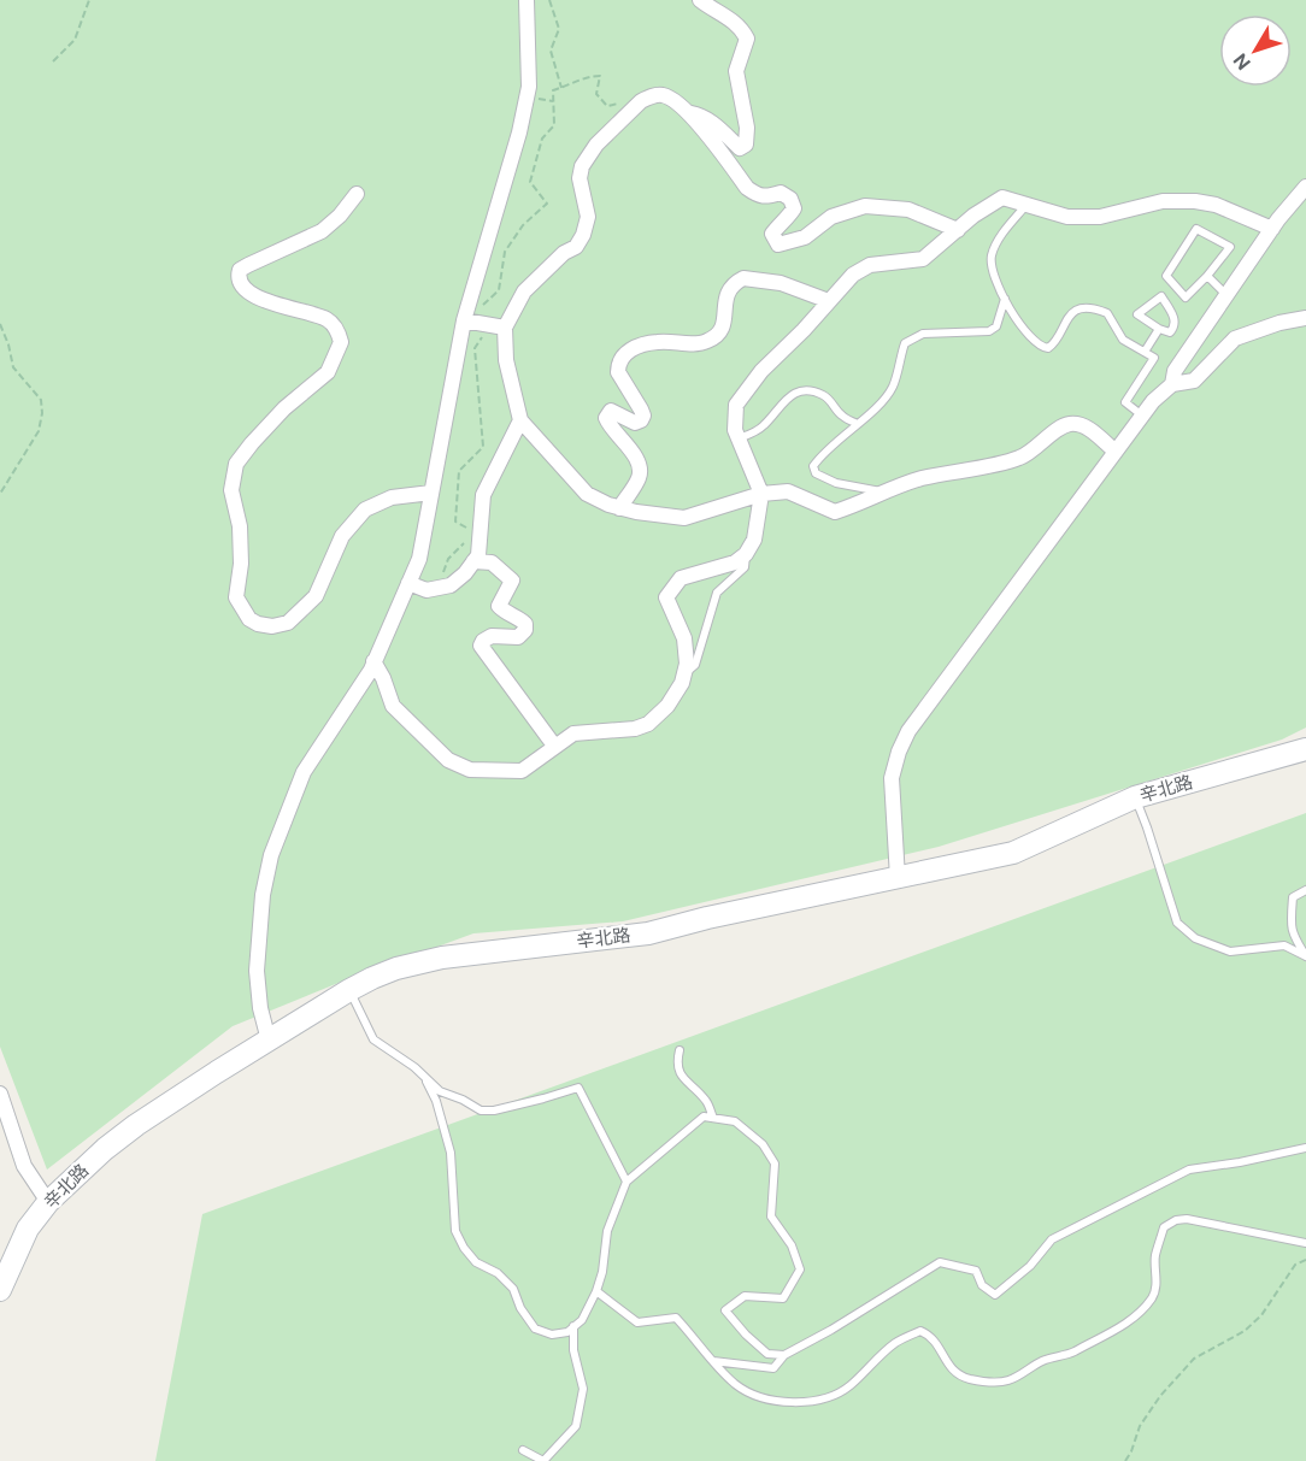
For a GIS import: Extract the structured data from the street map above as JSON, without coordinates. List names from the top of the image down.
{
  "streets": {
    "main road": ["辛北路"]
  },
  "north": "bottom left"
}
